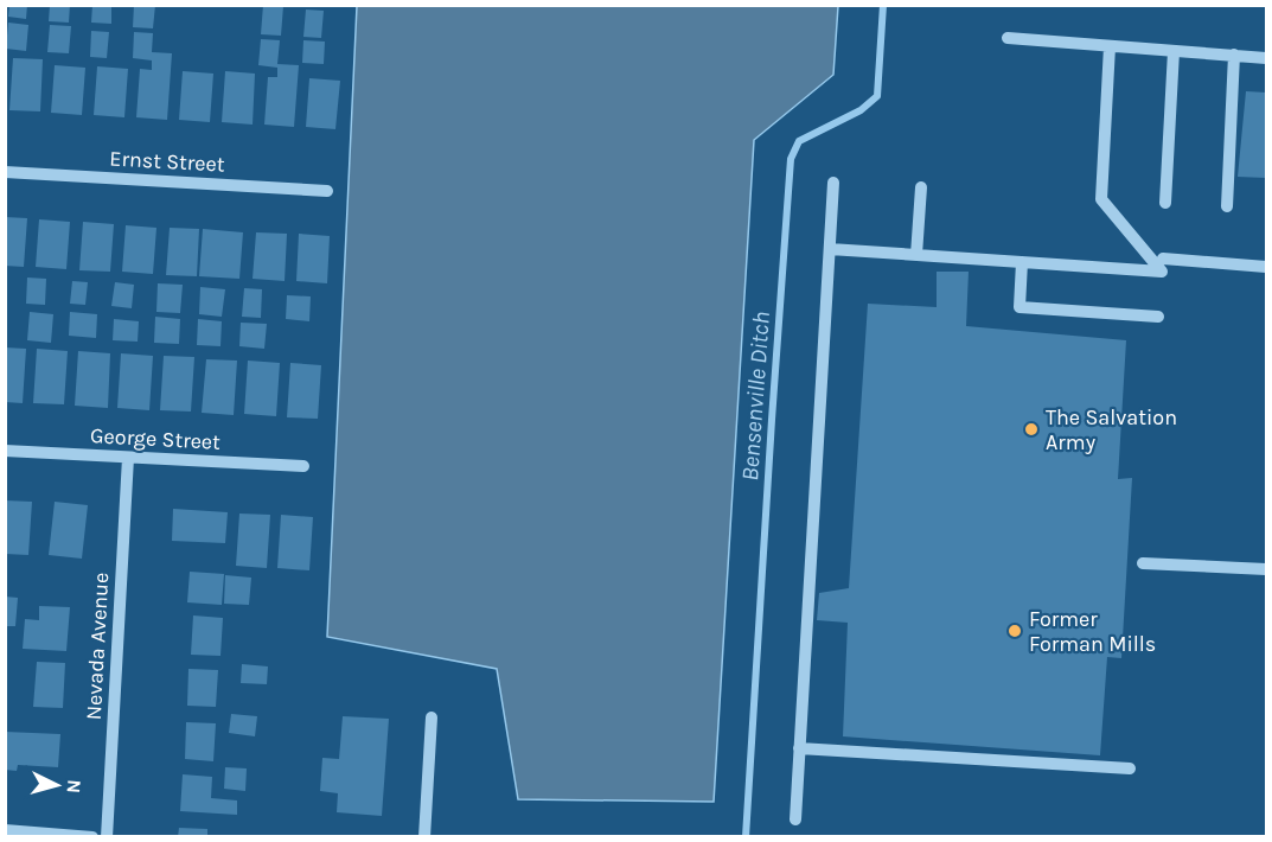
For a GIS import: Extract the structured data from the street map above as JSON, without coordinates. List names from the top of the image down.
{
  "streets": {
    "street": ["Ernst Street", "George Street", "Nevada Avenue"]
  },
  "crossings": [
    ["George Street", "Nevada Avenue"]
  ],
  "water": ["Bensenville Ditch"],
  "places": ["The Salvation Army", "Former Forman Mills"],
  "north": "right"
}
